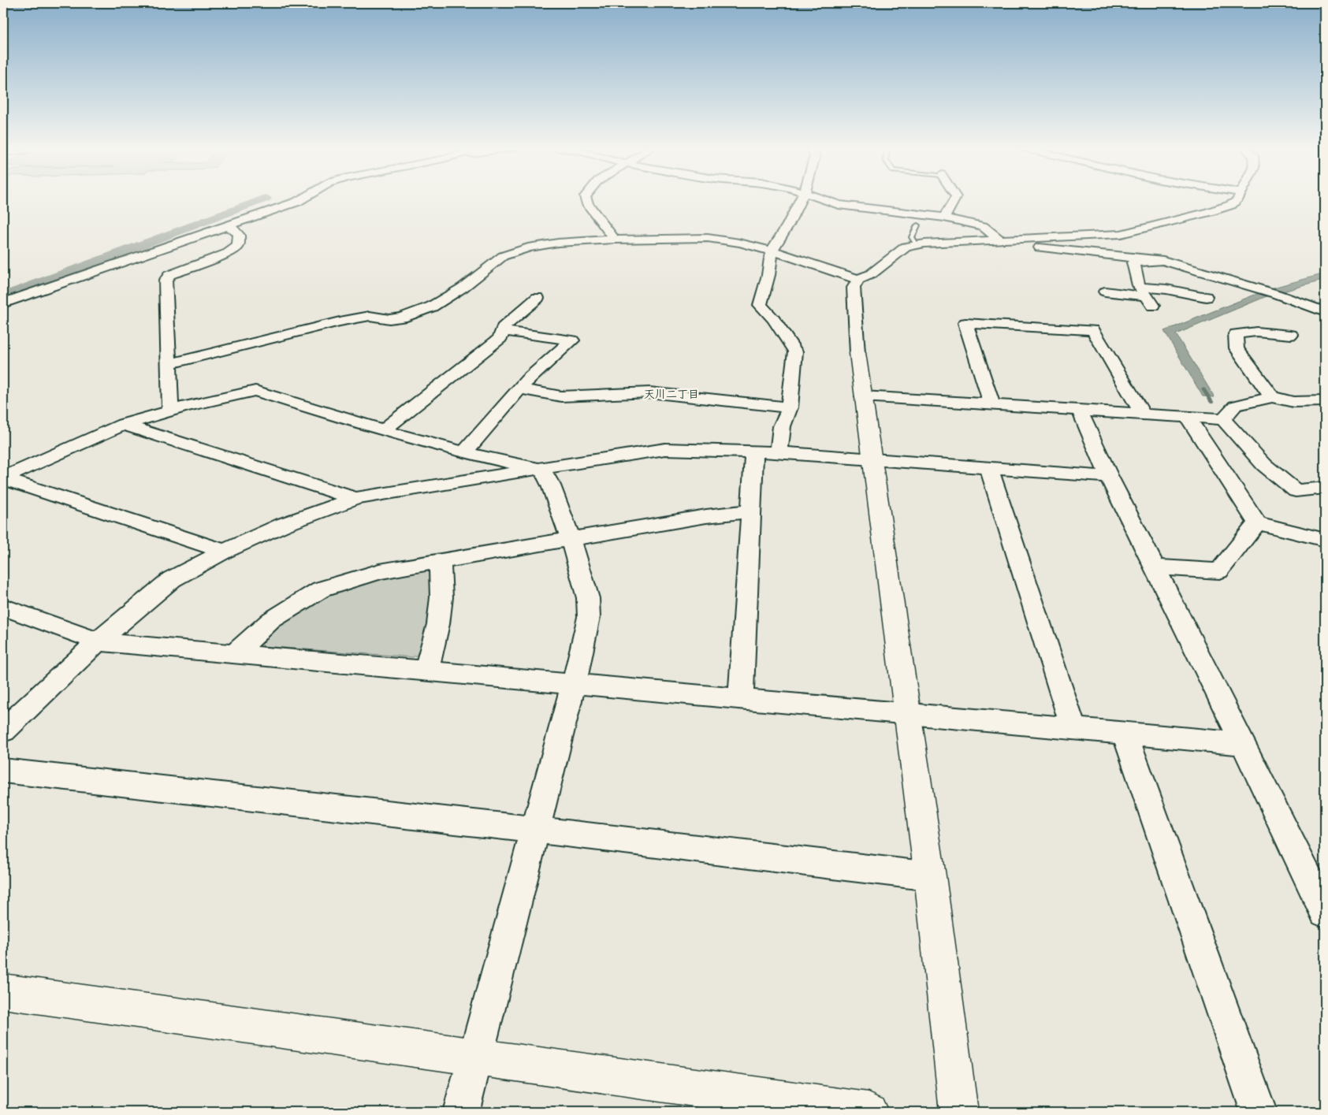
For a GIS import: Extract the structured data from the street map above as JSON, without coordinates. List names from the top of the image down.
{
  "districts": ["天川二丁目"]
}
